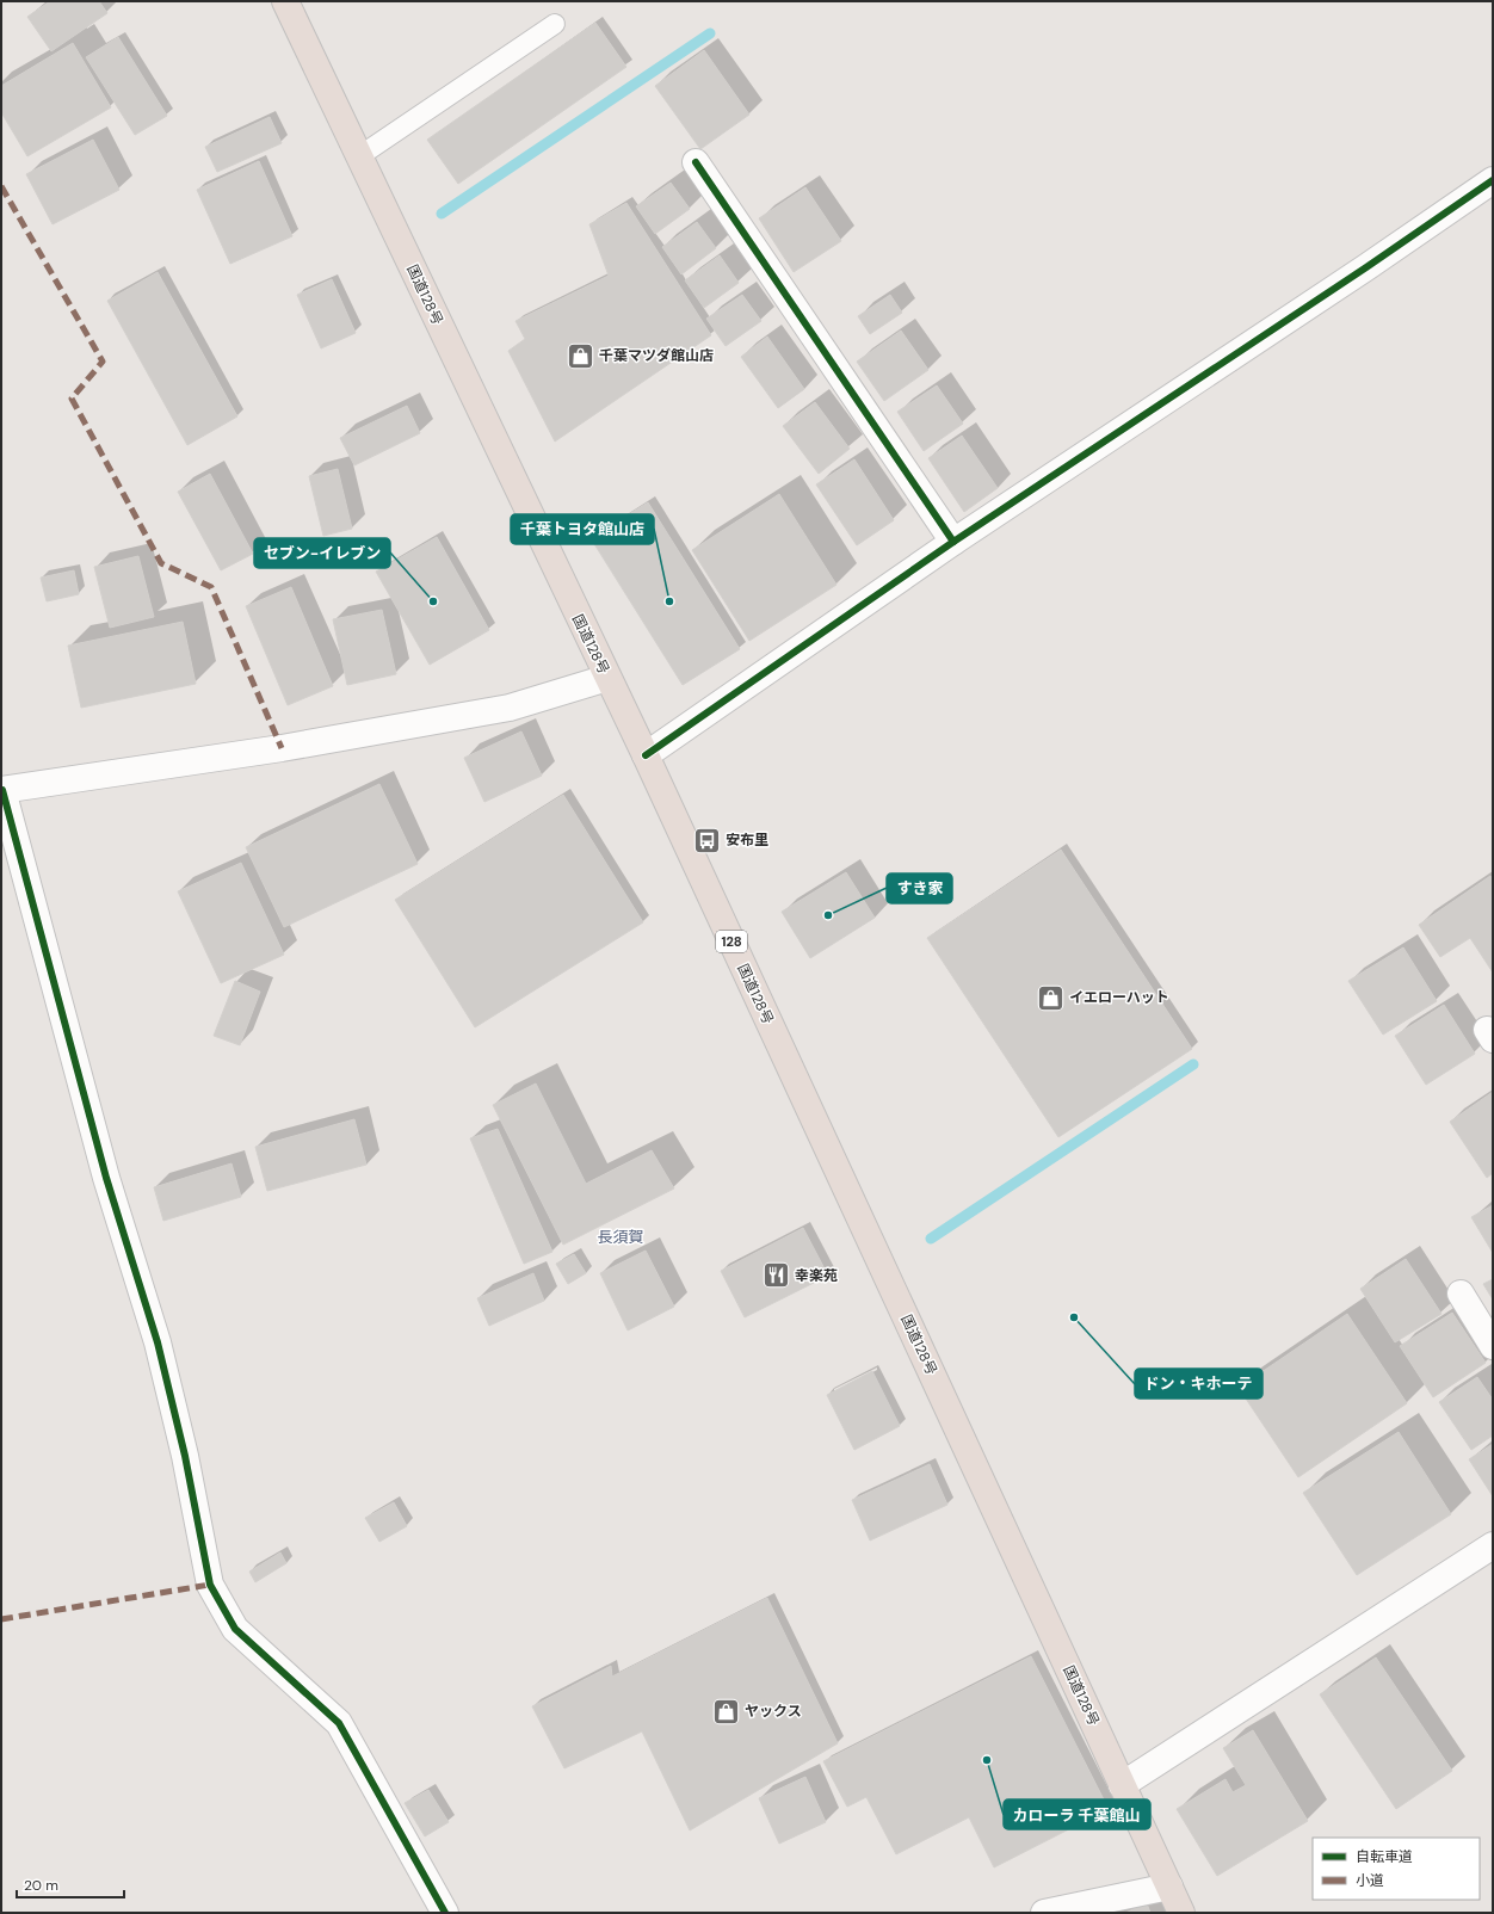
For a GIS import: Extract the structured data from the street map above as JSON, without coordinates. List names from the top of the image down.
{
  "streets": {
    "highway": ["国道128号", "128"]
  },
  "districts": ["長須賀"],
  "places": {
    "shop": ["千葉マツダ館山店", "イエローハット", "ヤックス"],
    "other": [
      "セブン-イレブン",
      "千葉トヨタ館山店",
      "すき家",
      "ドン・キホーテ",
      "カローラ 千葉館山"
    ],
    "bus stop": ["安布里"],
    "restaurant": ["幸楽苑"]
  },
  "legend": ["自転車道", "小道"],
  "scale_bar": "20 m"
}
